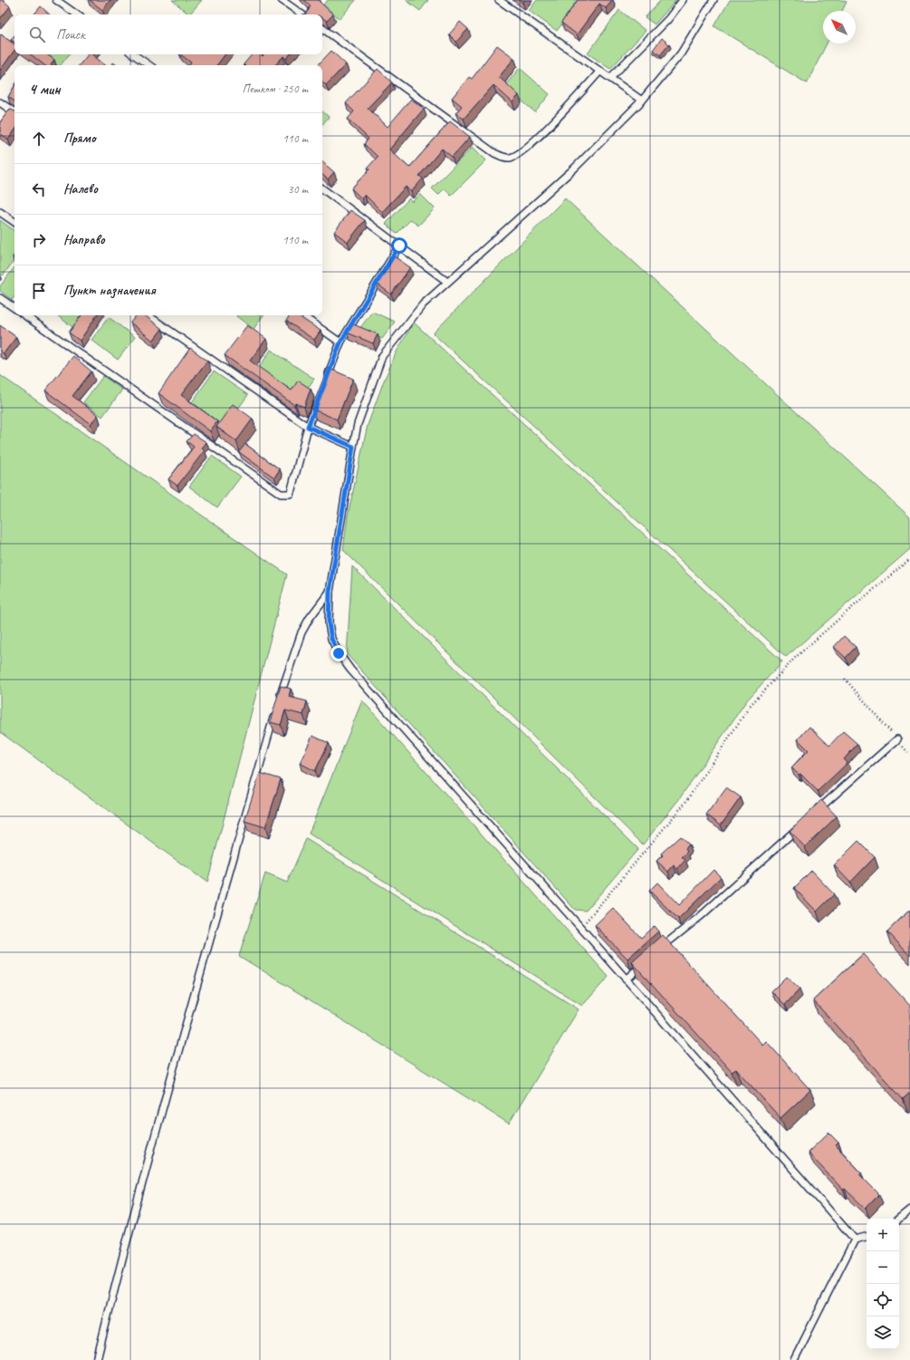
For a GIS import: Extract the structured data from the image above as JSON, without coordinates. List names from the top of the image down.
{
  "north": "top left",
  "page": {
    "search": "Поиск",
    "heading": ["4 мин", "Пешком · 250 m"],
    "list": [
      ["Прямо", "110 m"],
      ["Налево", "30 m"],
      ["Направо", "110 m"],
      "Пункт назначения"
    ],
    "map_buttons": ["+", "−"]
  }
}
